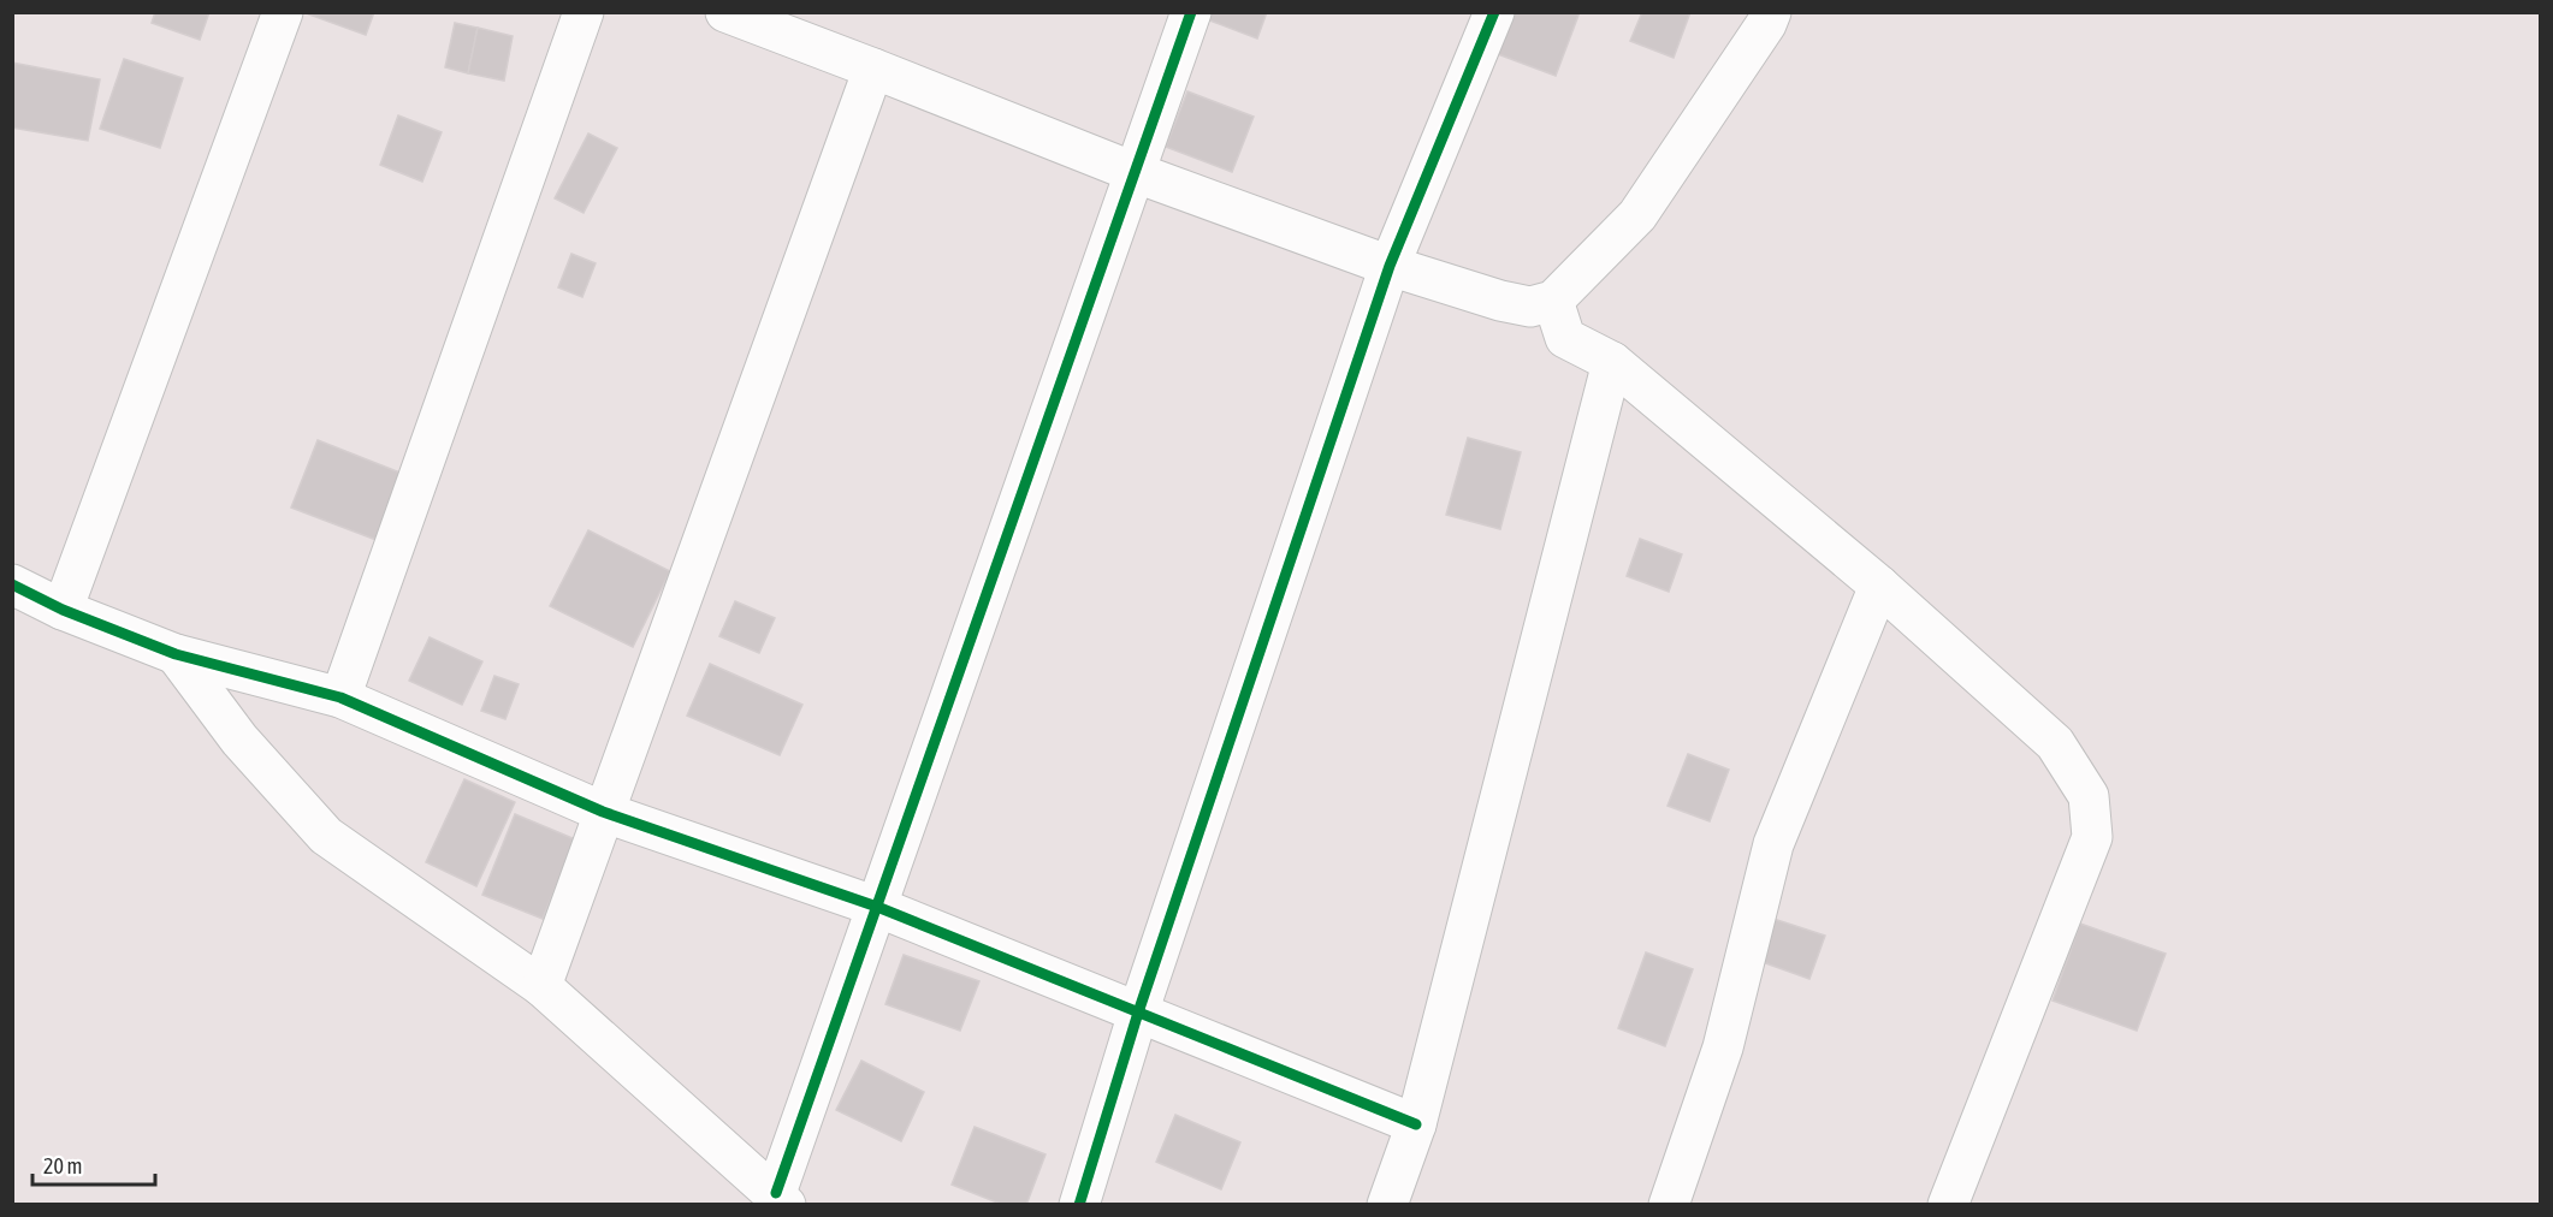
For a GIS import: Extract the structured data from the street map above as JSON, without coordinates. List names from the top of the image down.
{
  "scale_bar": "20 m"
}
